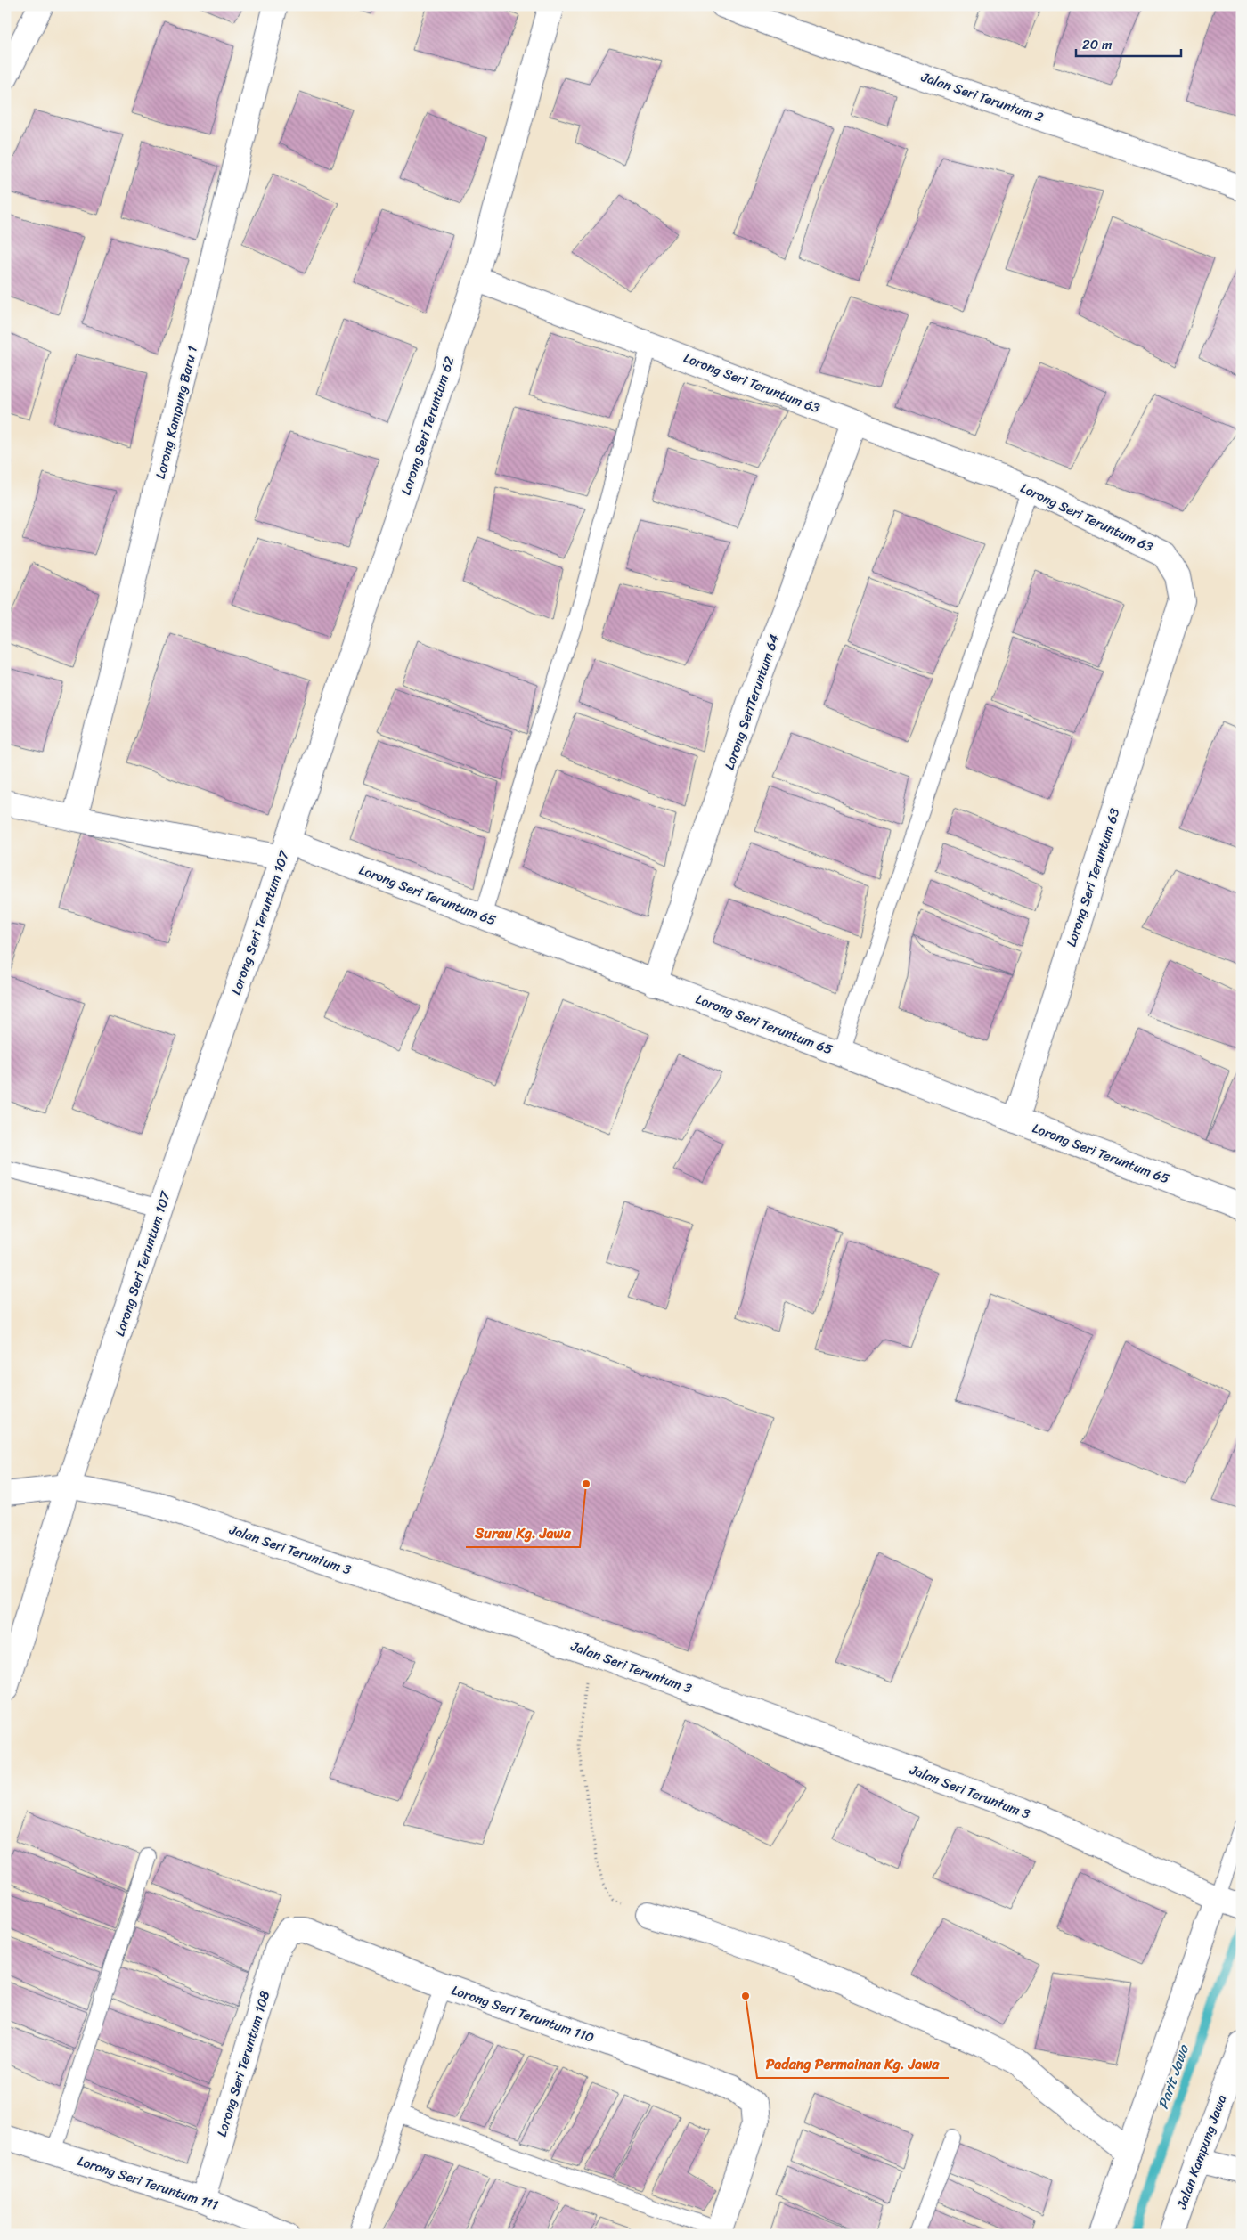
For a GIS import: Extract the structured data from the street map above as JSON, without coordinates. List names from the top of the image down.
{
  "streets": {
    "street": [
      "Jalan Seri Teruntum 2",
      "Lorong Seri Teruntum 63",
      "Lorong Kampung Baru 1",
      "Lorong Seri Teruntum 62",
      "Lorong SeriTeruntum 64",
      "Lorong Seri Teruntum 65",
      "Lorong Seri Teruntum 107",
      "Jalan Seri Teruntum 3",
      "Lorong Seri Teruntum 110",
      "Lorong Seri Teruntum 108",
      "Jalan Kampung Jawa",
      "Lorong Seri Teruntum 111"
    ]
  },
  "crossings": [
    ["Lorong Seri Teruntum 63", "Lorong Seri Teruntum 62"],
    ["Lorong Seri Teruntum 63", "Lorong SeriTeruntum 64"],
    ["Lorong Seri Teruntum 63", "Lorong Seri Teruntum 65"],
    ["Lorong Kampung Baru 1", "Lorong Seri Teruntum 65"],
    ["Lorong Seri Teruntum 62", "Lorong Seri Teruntum 65"],
    ["Lorong Seri Teruntum 62", "Lorong Seri Teruntum 107"],
    ["Lorong SeriTeruntum 64", "Lorong Seri Teruntum 65"],
    ["Lorong Seri Teruntum 65", "Lorong Seri Teruntum 107"],
    ["Lorong Seri Teruntum 107", "Jalan Seri Teruntum 3"],
    ["Lorong Seri Teruntum 110", "Lorong Seri Teruntum 108"],
    ["Lorong Seri Teruntum 108", "Lorong Seri Teruntum 111"]
  ],
  "water": ["Parit Jawa"],
  "places": ["Surau Kg. Jawa", "Padang Permainan Kg. Jawa"],
  "scale_bar": "20 m"
}
